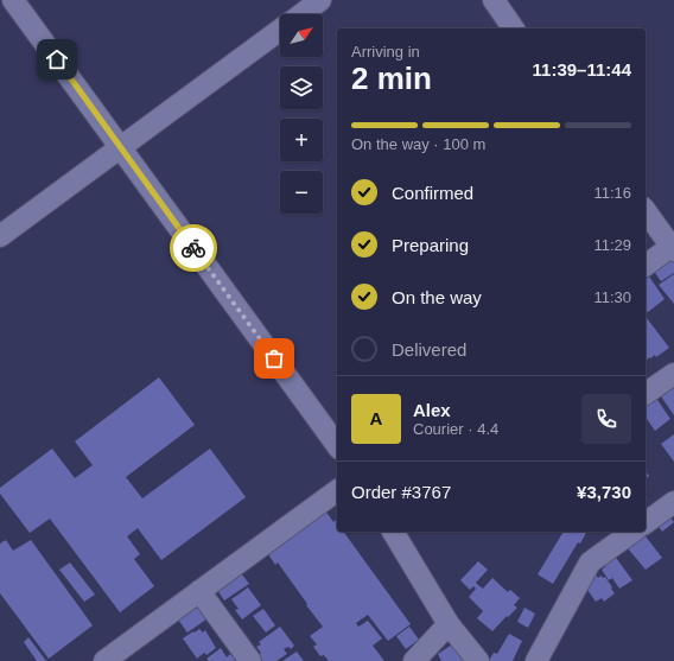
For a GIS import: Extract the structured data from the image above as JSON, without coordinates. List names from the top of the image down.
{
  "north": "top right",
  "page": {
    "map_buttons": ["+", "−"],
    "heading": ["2 min", "Arriving in", "11:39–11:44"],
    "panel": [
      "Alex",
      "Courier · 4.4",
      "Order #3767",
      "¥3,730"
    ],
    "bar": "On the way · 100 m",
    "list": [
      ["Confirmed", "11:16"],
      ["Preparing", "11:29"],
      ["On the way", "11:30"],
      "Delivered"
    ],
    "round": "A"
  }
}
